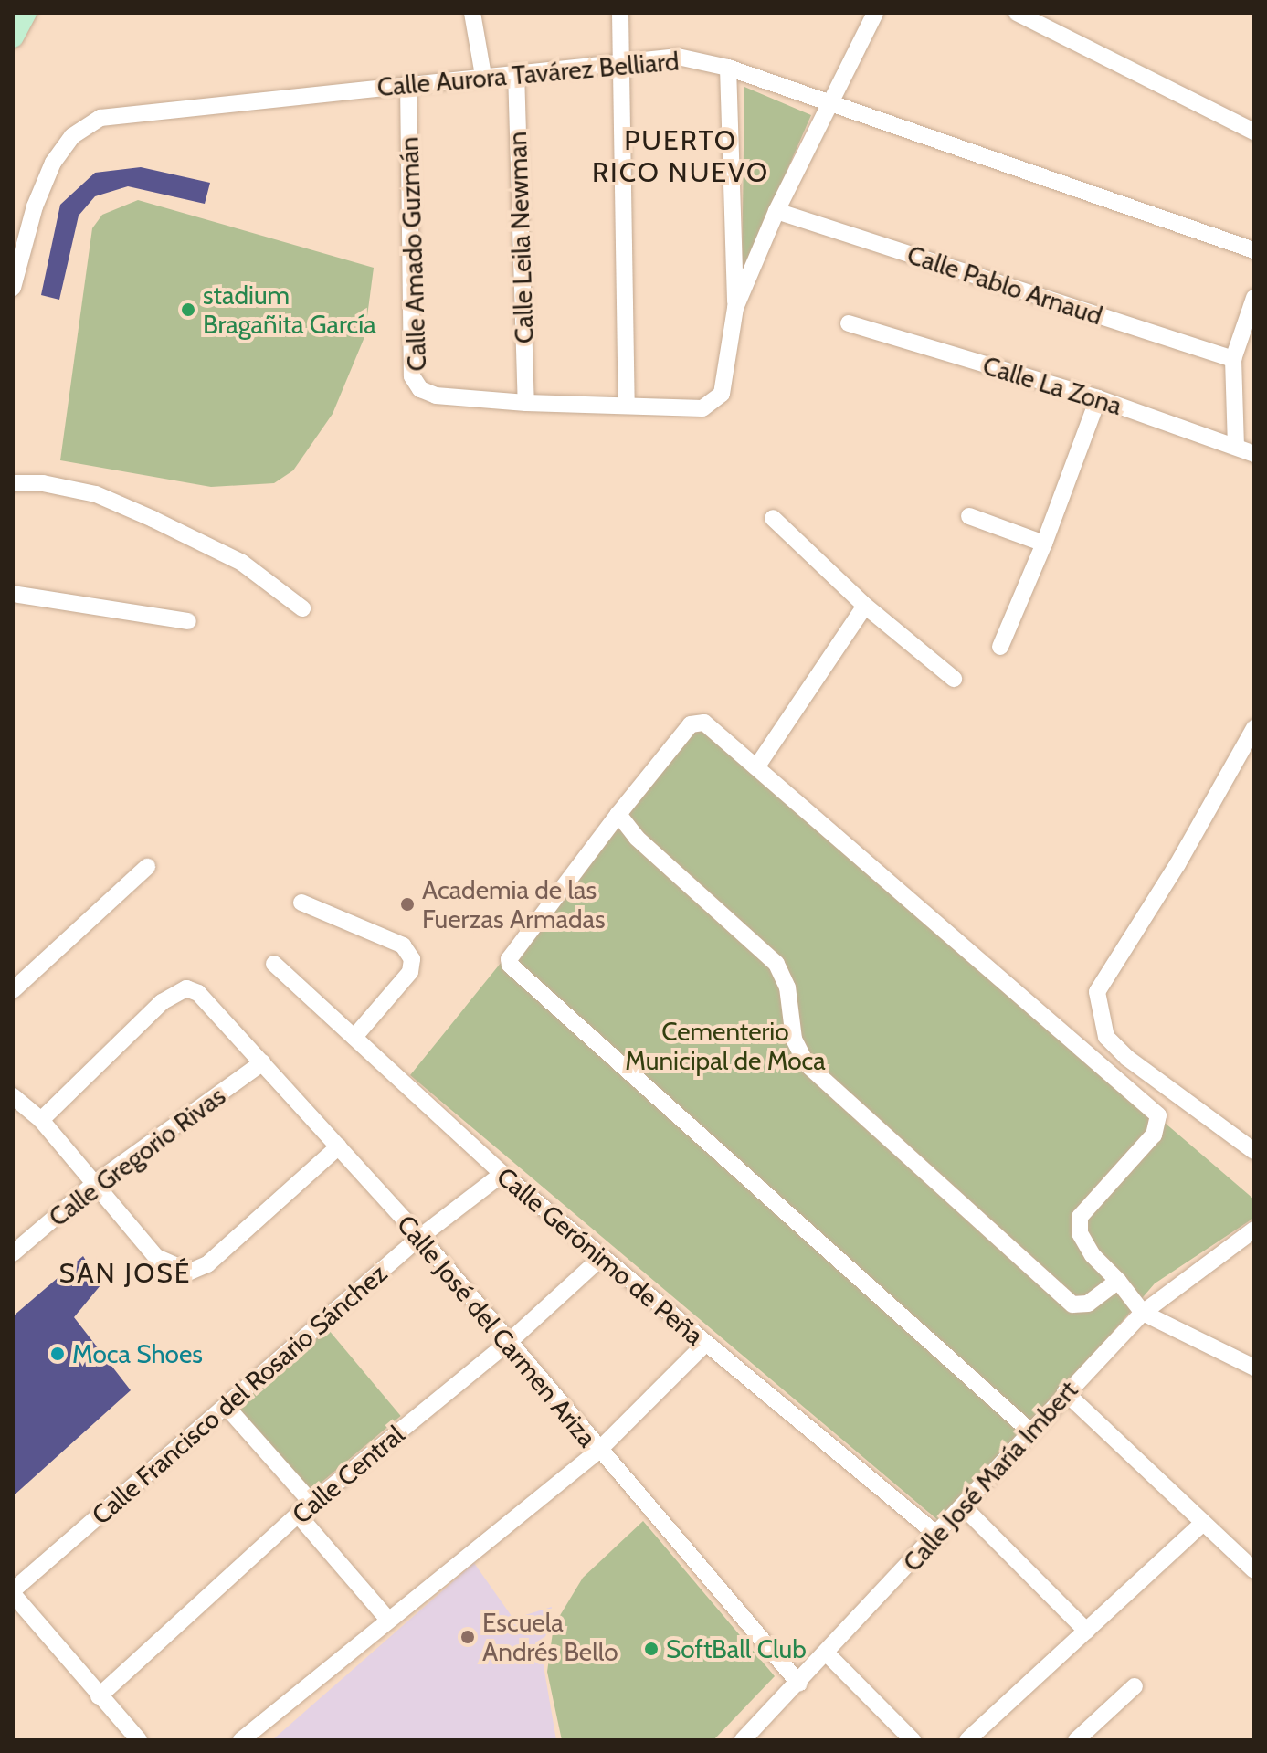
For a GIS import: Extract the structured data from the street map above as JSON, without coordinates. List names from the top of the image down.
{
  "streets": {
    "street": [
      "Calle Aurora Tavárez Belliard",
      "Calle Leila Newman",
      "Calle Amado Guzmán",
      "Calle Pablo Arnaud",
      "Calle La Zona",
      "Calle Gregorio Rivas",
      "Calle Gerónimo de Peña",
      "Calle José del Carmen Ariza",
      "Calle Francisco del Rosario Sánchez",
      "Calle Central",
      "Calle José María Imbert"
    ]
  },
  "crossings": [
    ["Calle Aurora Tavárez Belliard", "Calle Leila Newman"],
    ["Calle Aurora Tavárez Belliard", "Calle Amado Guzmán"],
    ["Calle Leila Newman", "Calle Amado Guzmán"],
    ["Calle Gregorio Rivas", "Calle José del Carmen Ariza"],
    ["Calle Gerónimo de Peña", "Calle Francisco del Rosario Sánchez"],
    ["Calle Gerónimo de Peña", "Calle Central"],
    ["Calle Gerónimo de Peña", "Calle José María Imbert"],
    ["Calle José del Carmen Ariza", "Calle Francisco del Rosario Sánchez"],
    ["Calle José del Carmen Ariza", "Calle Central"],
    ["Calle José del Carmen Ariza", "Calle José María Imbert"]
  ],
  "districts": ["PUERTO RICO NUEVO", "SAN JOSÉ"],
  "parks": ["Cementerio Municipal de Moca"],
  "places": [
    "stadium Bragañita García",
    "Academia de las Fuerzas Armadas",
    "Moca Shoes",
    "Escuela Andrés Bello",
    "SoftBall Club"
  ]
}
